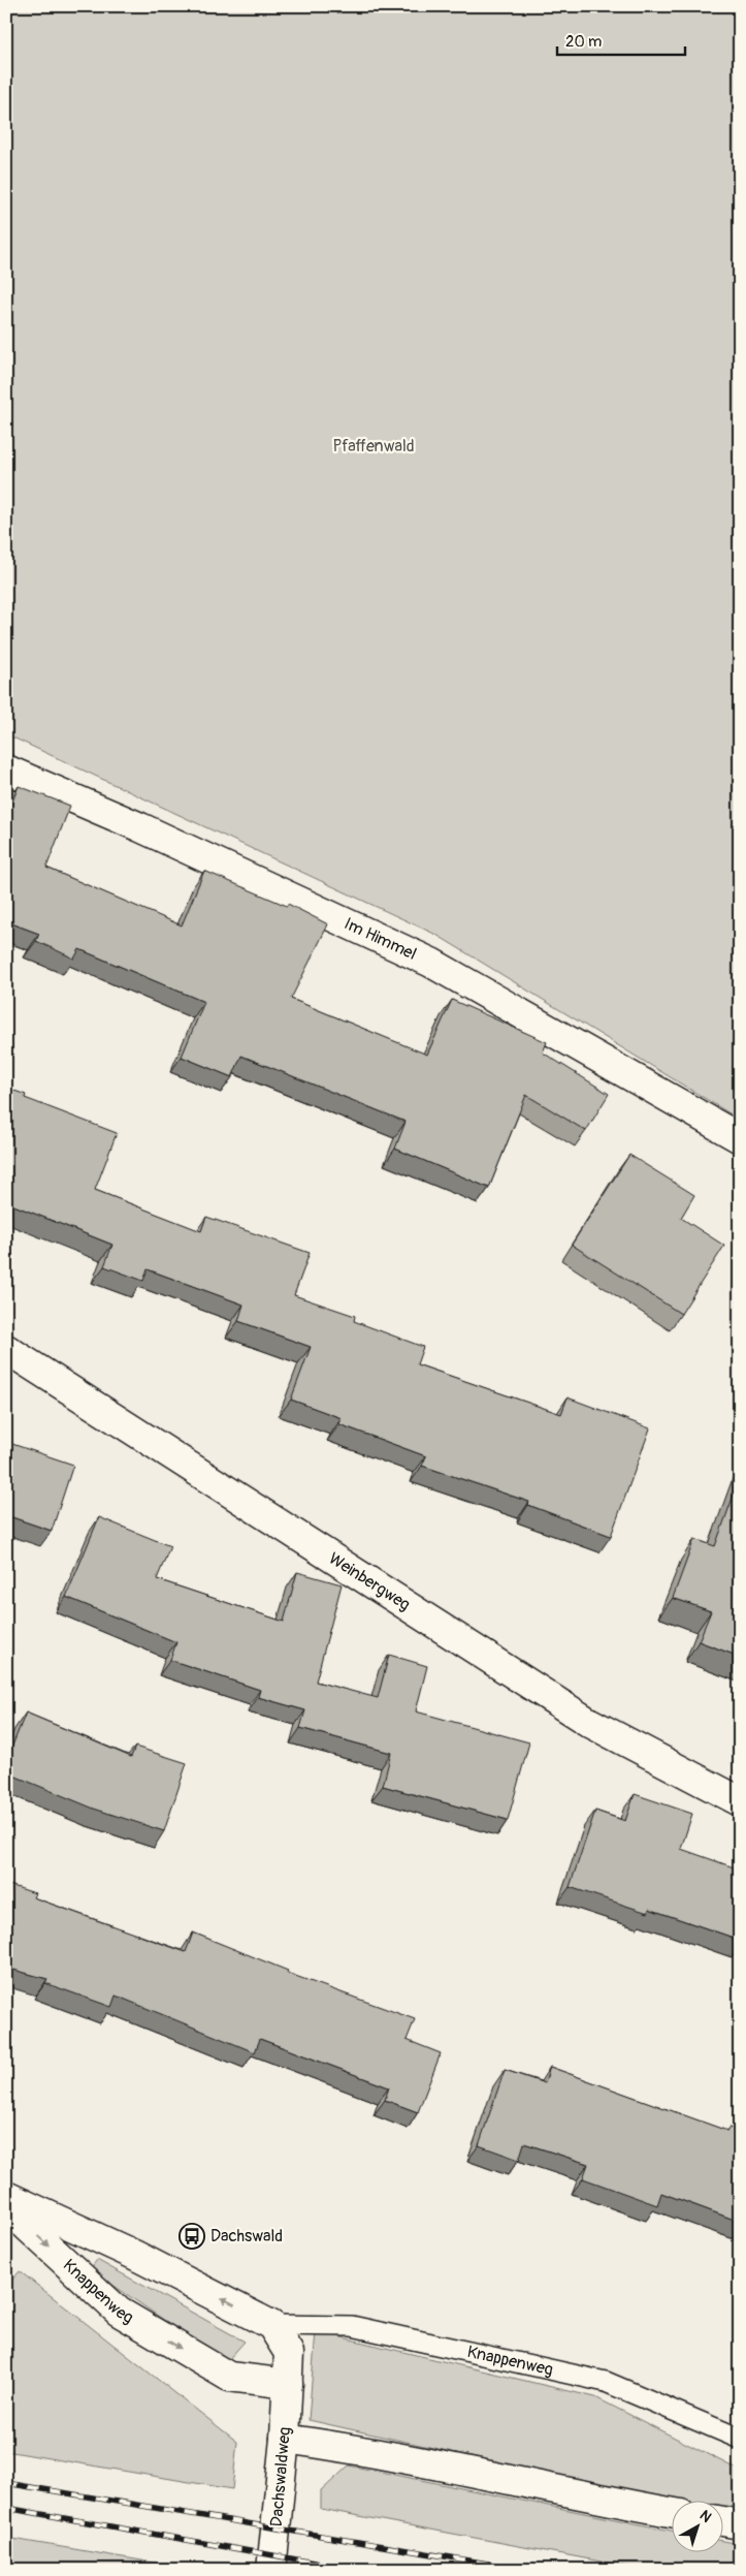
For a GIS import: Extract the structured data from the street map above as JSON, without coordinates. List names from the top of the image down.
{
  "streets": {
    "street": [
      "Im Himmel",
      "Weinbergweg",
      "Knappenweg",
      "Dachswaldweg"
    ]
  },
  "crossings": [
    ["Knappenweg", "Dachswaldweg"]
  ],
  "parks": ["Pfaffenwald"],
  "places": {
    "bus stop": ["Dachswald"]
  },
  "scale_bar": "20 m",
  "north": "top right"
}
